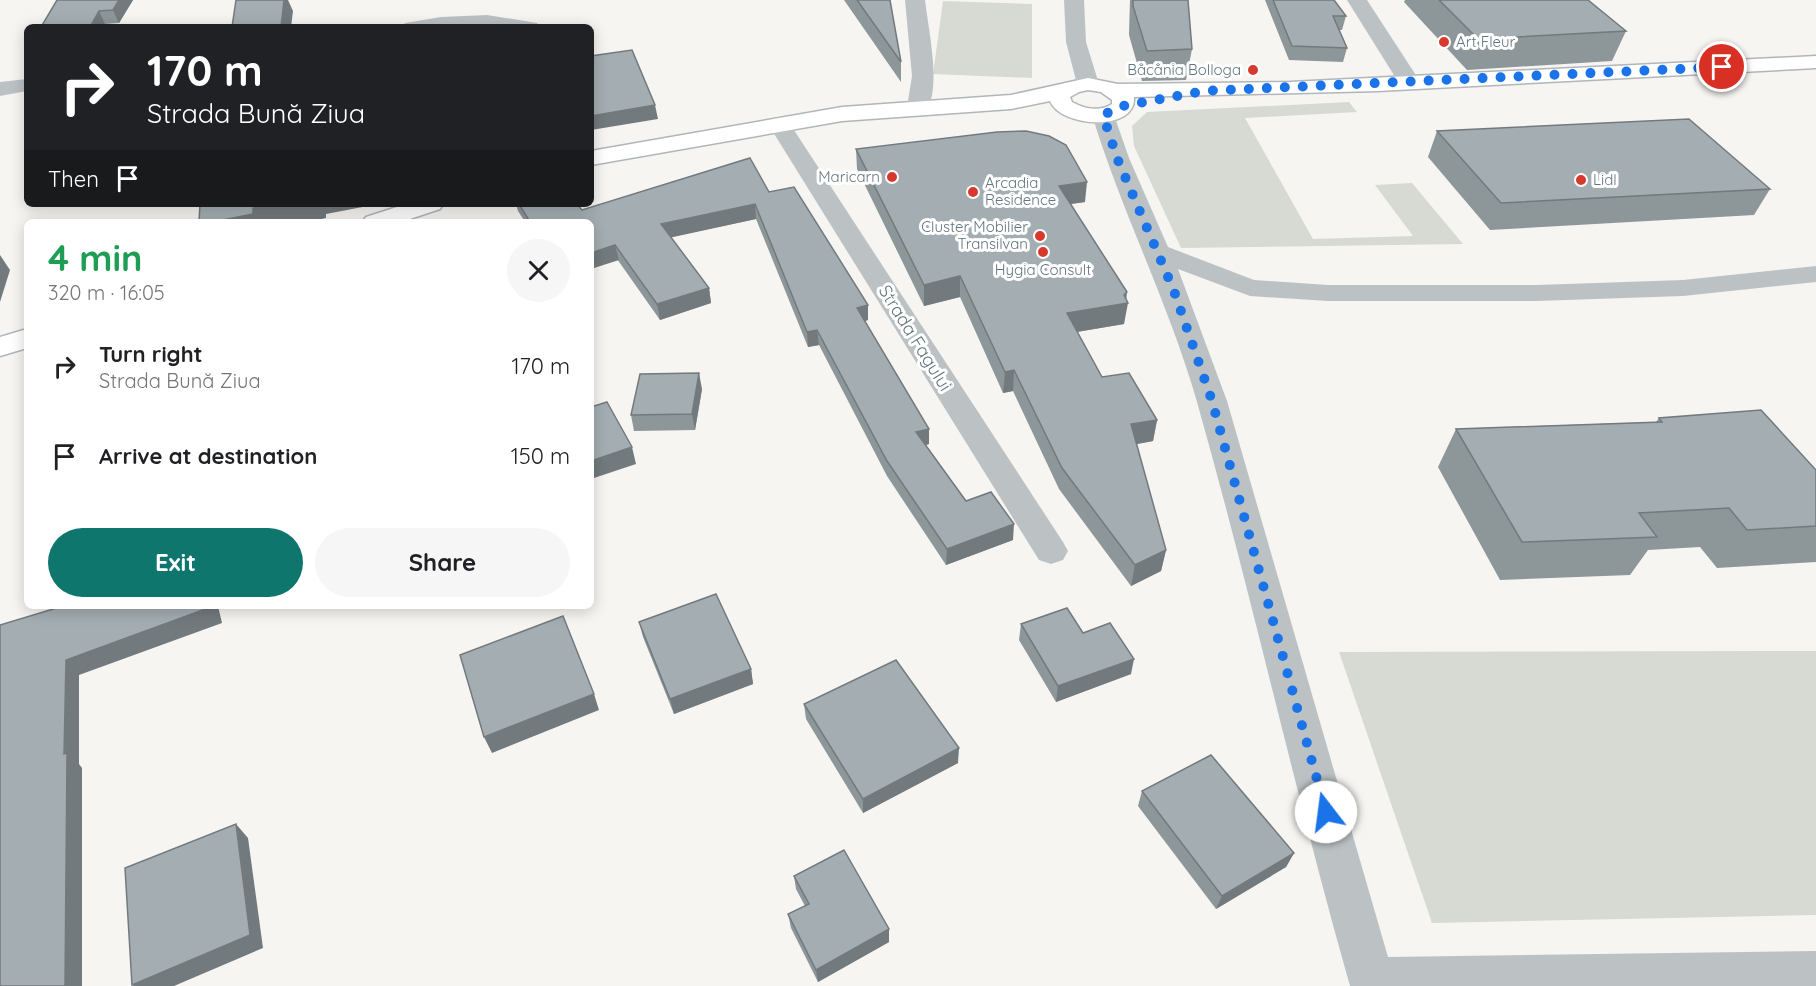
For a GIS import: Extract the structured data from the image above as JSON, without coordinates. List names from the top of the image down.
{
  "streets": {
    "street": ["Strada Fagului"]
  },
  "places": [
    "Art Fleur",
    "Băcănia Bolloga",
    "Maricarn",
    "Lidl",
    "Arcadia Residence",
    "Cluster Mobilier Transilvan",
    "Hygia Consult"
  ],
  "page": {
    "turn": ["170 m", "Strada Bună Ziua"],
    "then": "Then",
    "heading": ["4 min", "320 m · 16:05"],
    "list": [
      {
        "name": "Turn right",
        "note": "Strada Bună Ziua",
        "value": "170 m"
      },
      {
        "name": "Arrive at destination",
        "value": "150 m"
      }
    ],
    "buttons": ["Exit", "Share"]
  }
}
